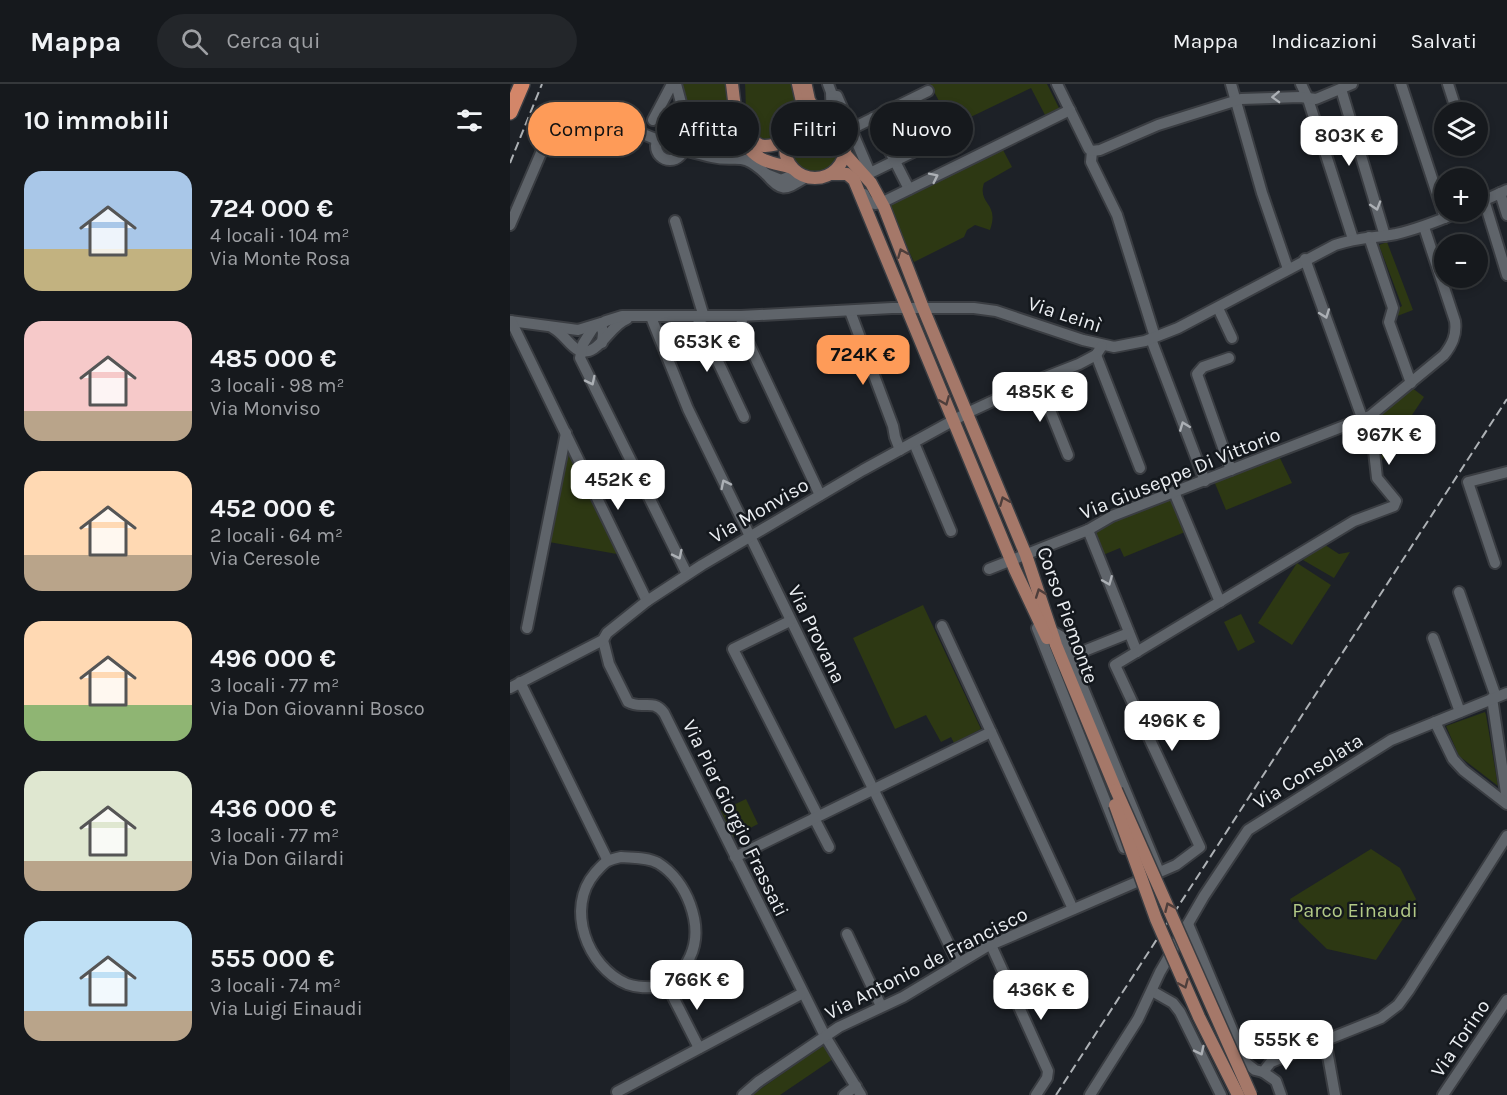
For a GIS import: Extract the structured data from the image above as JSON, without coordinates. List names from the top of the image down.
{
  "streets": {
    "main road": ["Corso Piemonte"],
    "street": [
      "Via Leinì",
      "Via Giuseppe Di Vittorio",
      "Via Monviso",
      "Via Provana",
      "Via Consolata",
      "Via Pier Giorgio Frassati",
      "Via Antonio de Francisco",
      "Via Torino"
    ]
  },
  "crossings": [
    ["Via Leinì", "Via Giuseppe Di Vittorio"],
    ["Via Leinì", "Via Monviso"],
    ["Via Leinì", "Corso Piemonte"],
    ["Via Leinì", "Via Provana"],
    ["Via Giuseppe Di Vittorio", "Corso Piemonte"],
    ["Via Monviso", "Corso Piemonte"],
    ["Via Monviso", "Via Provana"],
    ["Via Monviso", "Via Pier Giorgio Frassati"],
    ["Corso Piemonte", "Via Antonio de Francisco"],
    ["Via Provana", "Via Antonio de Francisco"],
    ["Via Pier Giorgio Frassati", "Via Antonio de Francisco"]
  ],
  "parks": ["Parco Einaudi"],
  "page": {
    "header": "Mappa",
    "search": "Cerca qui",
    "nav": ["Mappa", "Indicazioni", "Salvati"],
    "heading": "10 immobili",
    "map_buttons": ["+", "−"],
    "chip": [
      "Compra",
      "Affitta",
      "Filtri",
      "Nuovo"
    ],
    "price": [
      "803K €",
      "653K €",
      "724K €",
      "485K €",
      "967K €",
      "452K €",
      "496K €",
      "766K €",
      "436K €",
      "555K €"
    ],
    "list": [
      {
        "name": "724 000 €",
        "note": "4 locali · 104 m² · Via Monte Rosa"
      },
      {
        "name": "485 000 €",
        "note": "3 locali · 98 m² · Via Monviso"
      },
      {
        "name": "452 000 €",
        "note": "2 locali · 64 m² · Via Ceresole"
      },
      {
        "name": "496 000 €",
        "note": "3 locali · 77 m² · Via Don Giovanni Bosco"
      },
      {
        "name": "436 000 €",
        "note": "3 locali · 77 m² · Via Don Gilardi"
      },
      {
        "name": "555 000 €",
        "note": "3 locali · 74 m² · Via Luigi Einaudi"
      }
    ]
  }
}
